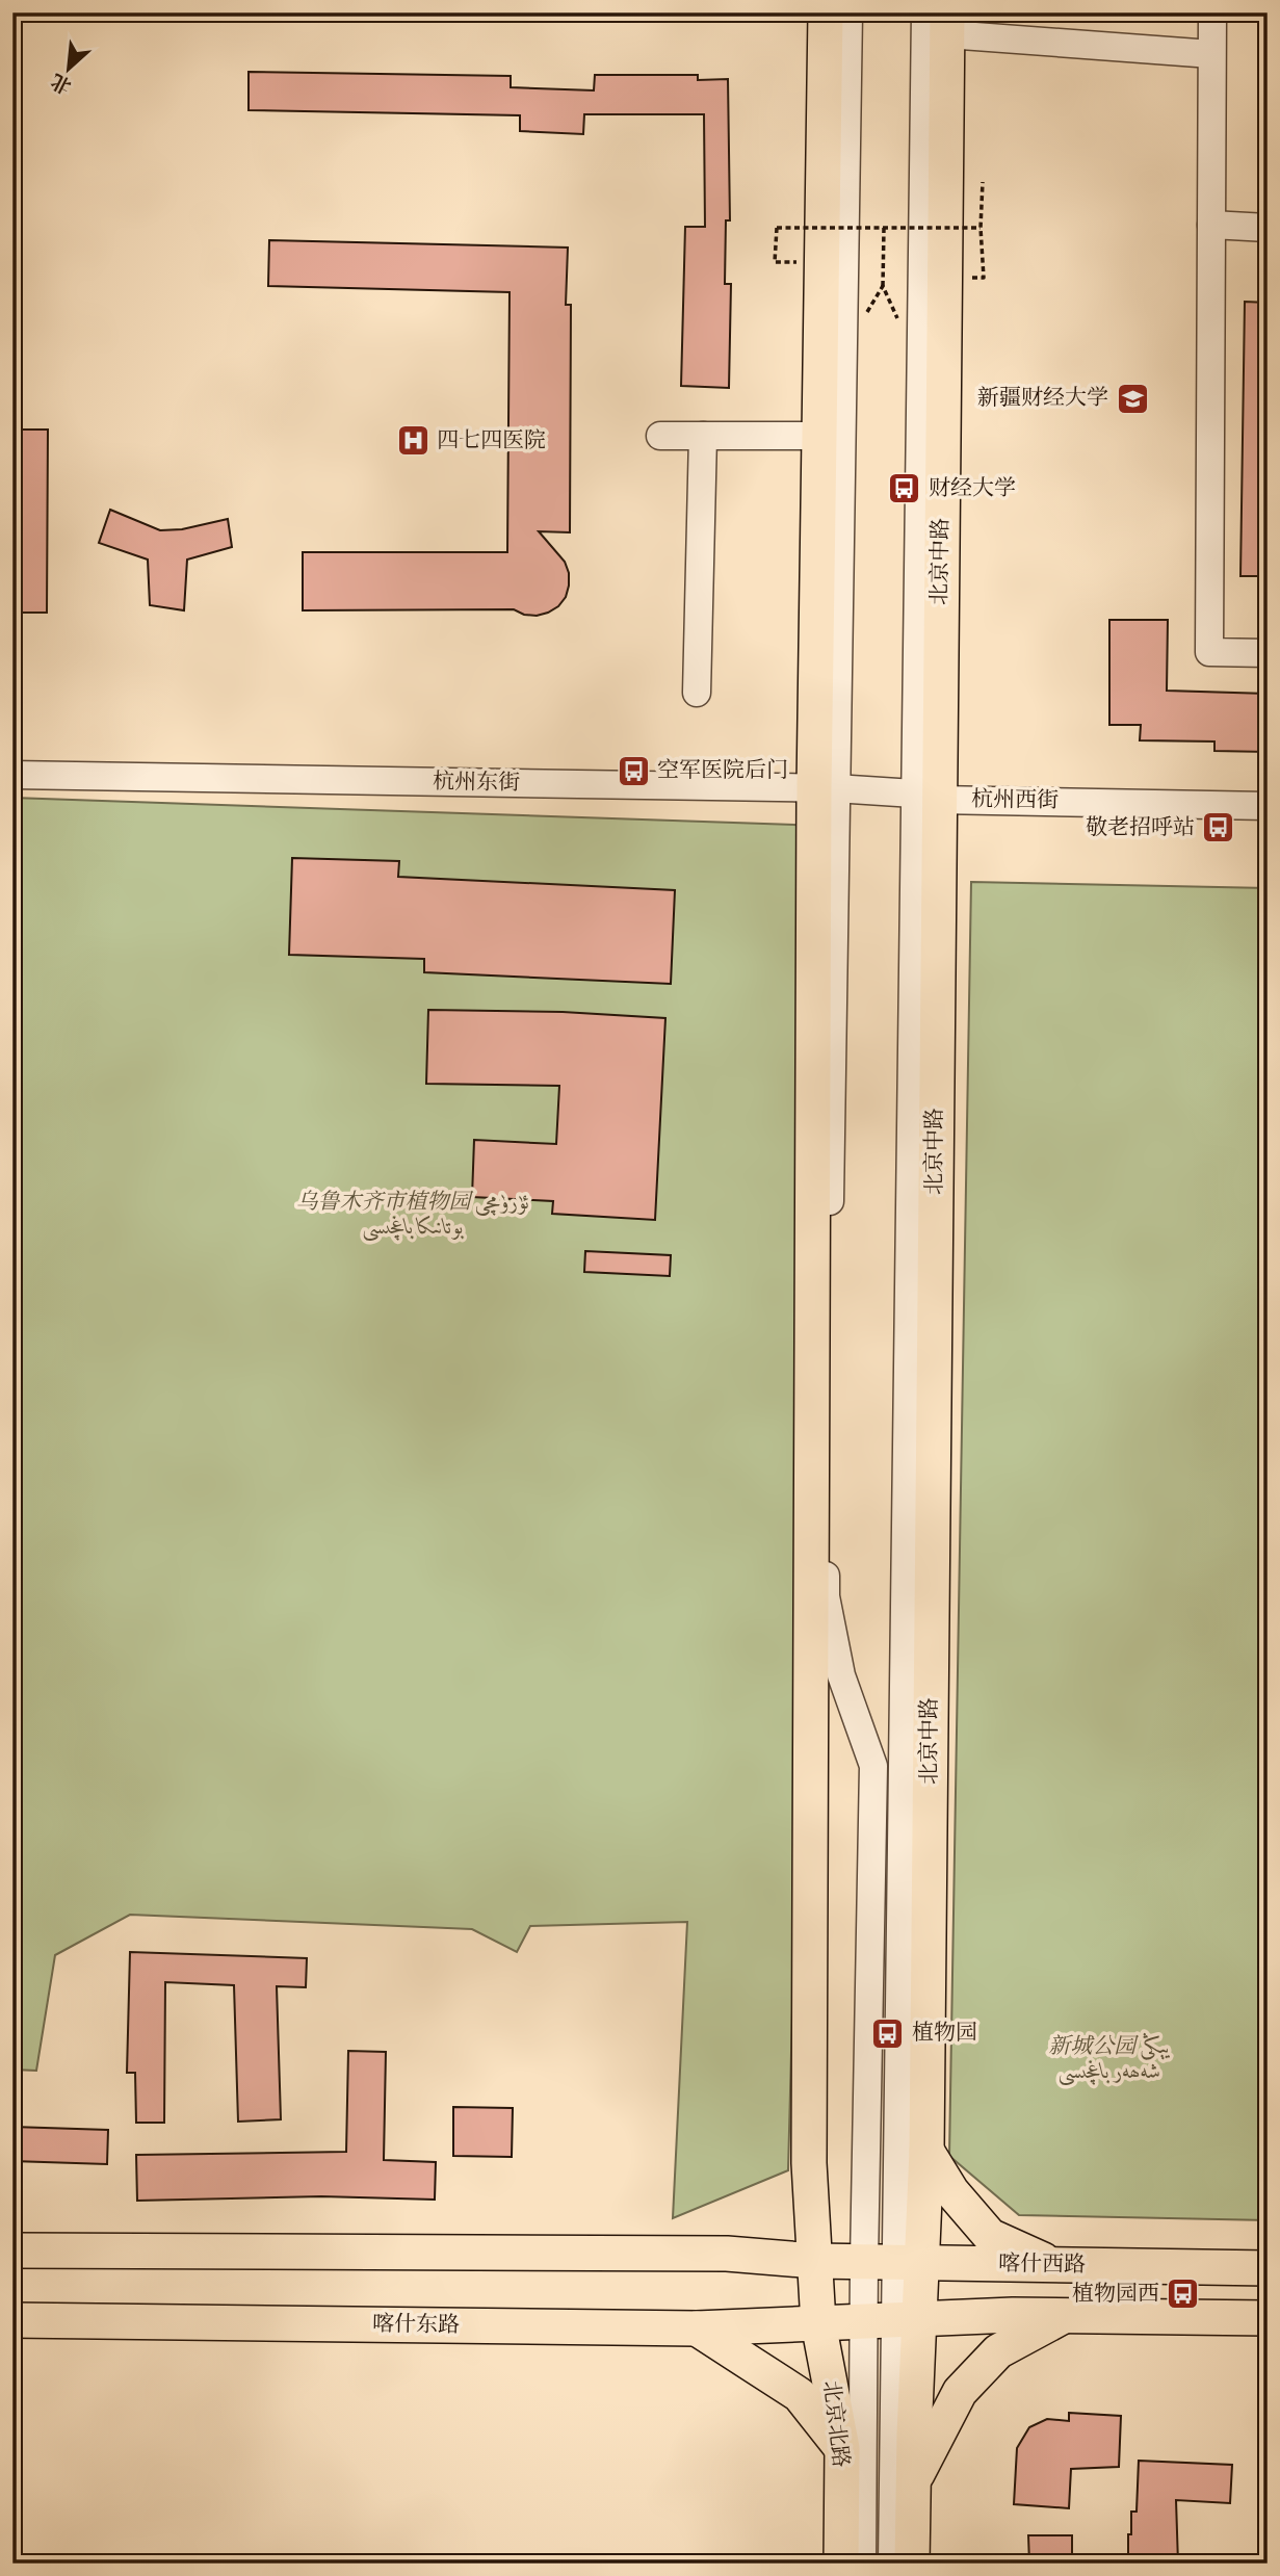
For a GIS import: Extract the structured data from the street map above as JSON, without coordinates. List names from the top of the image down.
{
  "streets": {
    "main road": [
      "北京中路",
      "喀什西路",
      "喀什东路",
      "北京北路"
    ],
    "street": ["杭州东街", "杭州西街"]
  },
  "crossings": [
    ["北京中路", "杭州东街"],
    ["北京中路", "杭州西街"],
    ["北京中路", "喀什西路"],
    ["杭州东街", "杭州西街"],
    ["喀什西路", "喀什东路"],
    ["喀什西路", "北京北路"],
    ["喀什东路", "北京北路"]
  ],
  "parks": ["乌鲁木齐市植物园 ئۈرۈمچى بوتانىكا باغچىسى", "新城公园 يېڭى شەھەر باغچىسى"],
  "places": {
    "school or university": ["新疆财经大学"],
    "hospital": ["四七四医院"],
    "bus stop": [
      "财经大学",
      "空军医院后门",
      "敬老招呼站",
      "植物园",
      "植物园西"
    ]
  },
  "north": "bottom left"
}
